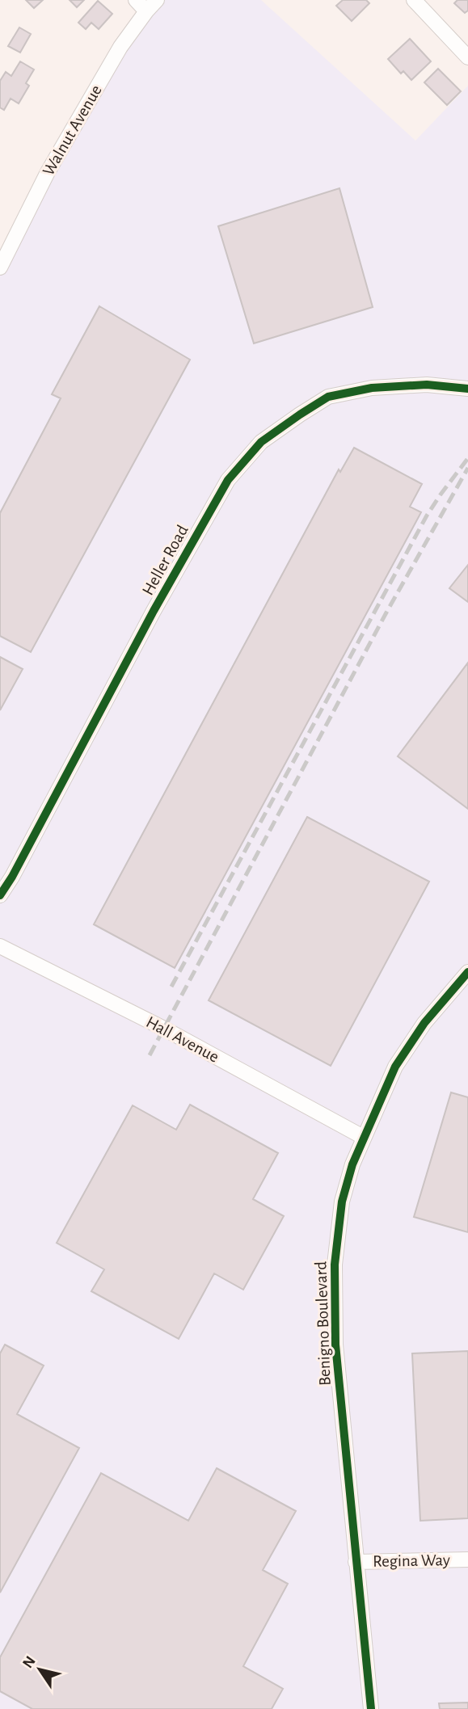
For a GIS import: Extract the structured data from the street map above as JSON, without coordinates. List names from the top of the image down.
{
  "streets": {
    "street": [
      "Walnut Avenue",
      "Heller Road",
      "Hall Avenue",
      "Benigno Boulevard",
      "Regina Way"
    ]
  },
  "crossings": [
    ["Hall Avenue", "Benigno Boulevard"],
    ["Benigno Boulevard", "Regina Way"]
  ],
  "north": "top left"
}
